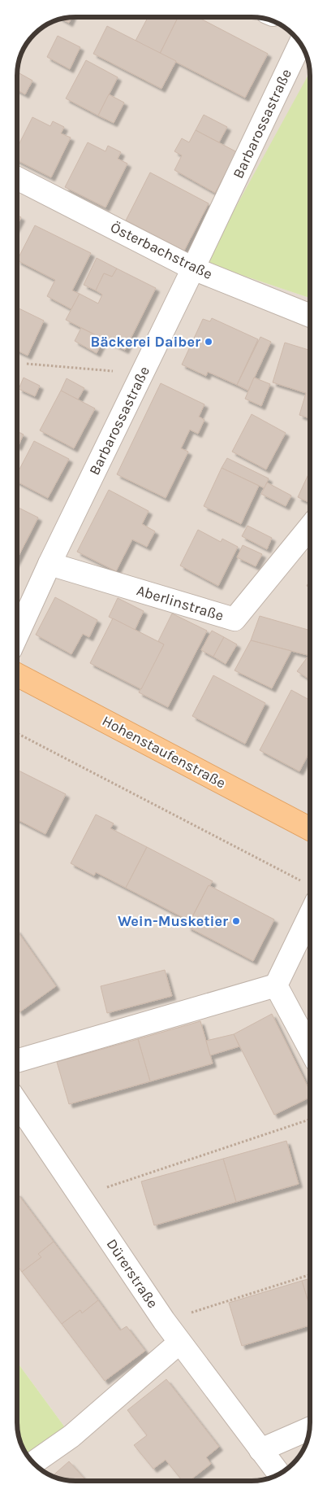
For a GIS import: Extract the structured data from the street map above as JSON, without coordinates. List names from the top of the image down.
{
  "streets": {
    "main road": ["Hohenstaufenstraße"],
    "street": [
      "Barbarossastraße",
      "Österbachstraße",
      "Aberlinstraße",
      "Dürerstraße"
    ]
  },
  "crossings": [
    ["Barbarossastraße", "Österbachstraße"],
    ["Barbarossastraße", "Aberlinstraße"]
  ],
  "places": ["Bäckerei Daiber", "Wein-Musketier"]
}
